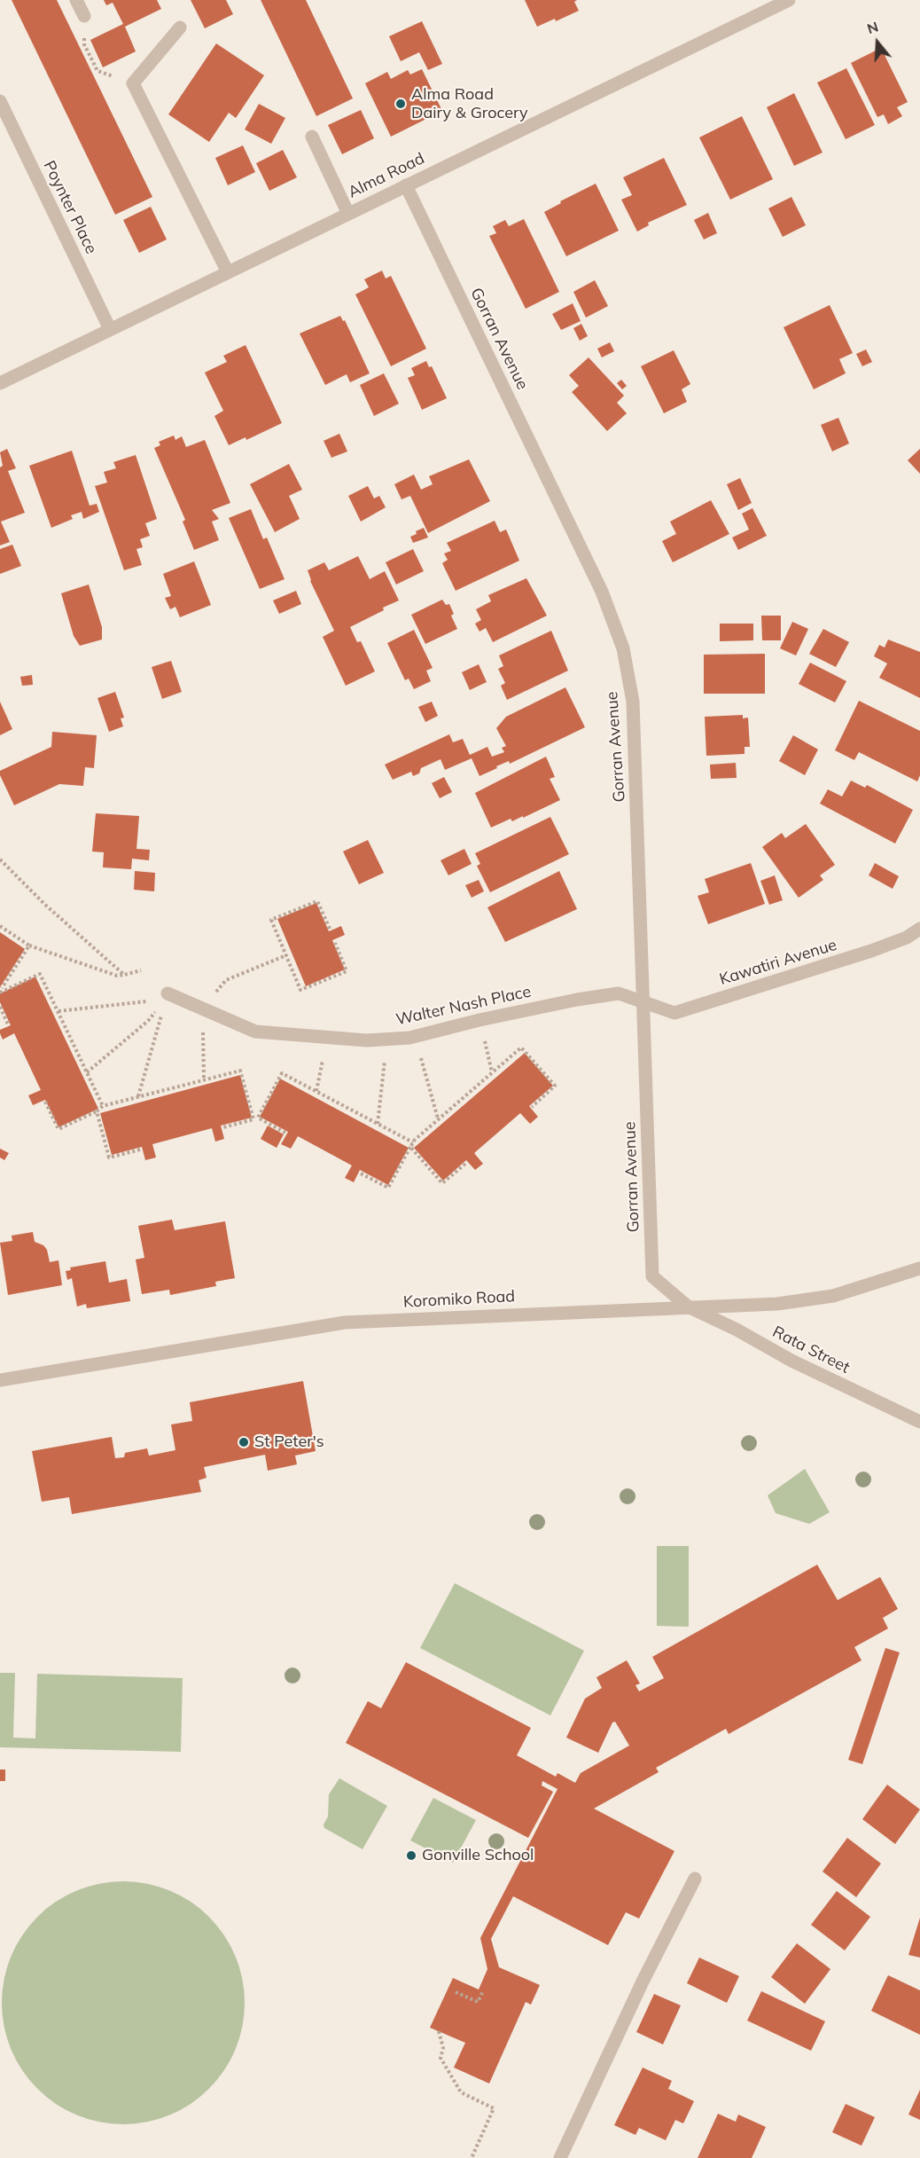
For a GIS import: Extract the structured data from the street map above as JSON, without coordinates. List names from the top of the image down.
{
  "streets": {
    "street": [
      "Alma Road",
      "Poynter Place",
      "Gorran Avenue",
      "Kawatiri Avenue",
      "Walter Nash Place",
      "Koromiko Road",
      "Rata Street"
    ]
  },
  "crossings": [
    ["Alma Road", "Poynter Place"],
    ["Alma Road", "Gorran Avenue"],
    ["Gorran Avenue", "Kawatiri Avenue"],
    ["Gorran Avenue", "Walter Nash Place"],
    ["Gorran Avenue", "Koromiko Road"],
    ["Gorran Avenue", "Rata Street"],
    ["Kawatiri Avenue", "Walter Nash Place"],
    ["Koromiko Road", "Rata Street"]
  ],
  "places": ["Alma Road Dairy & Grocery", "St Peter's", "Gonville School"],
  "north": "top"
}
